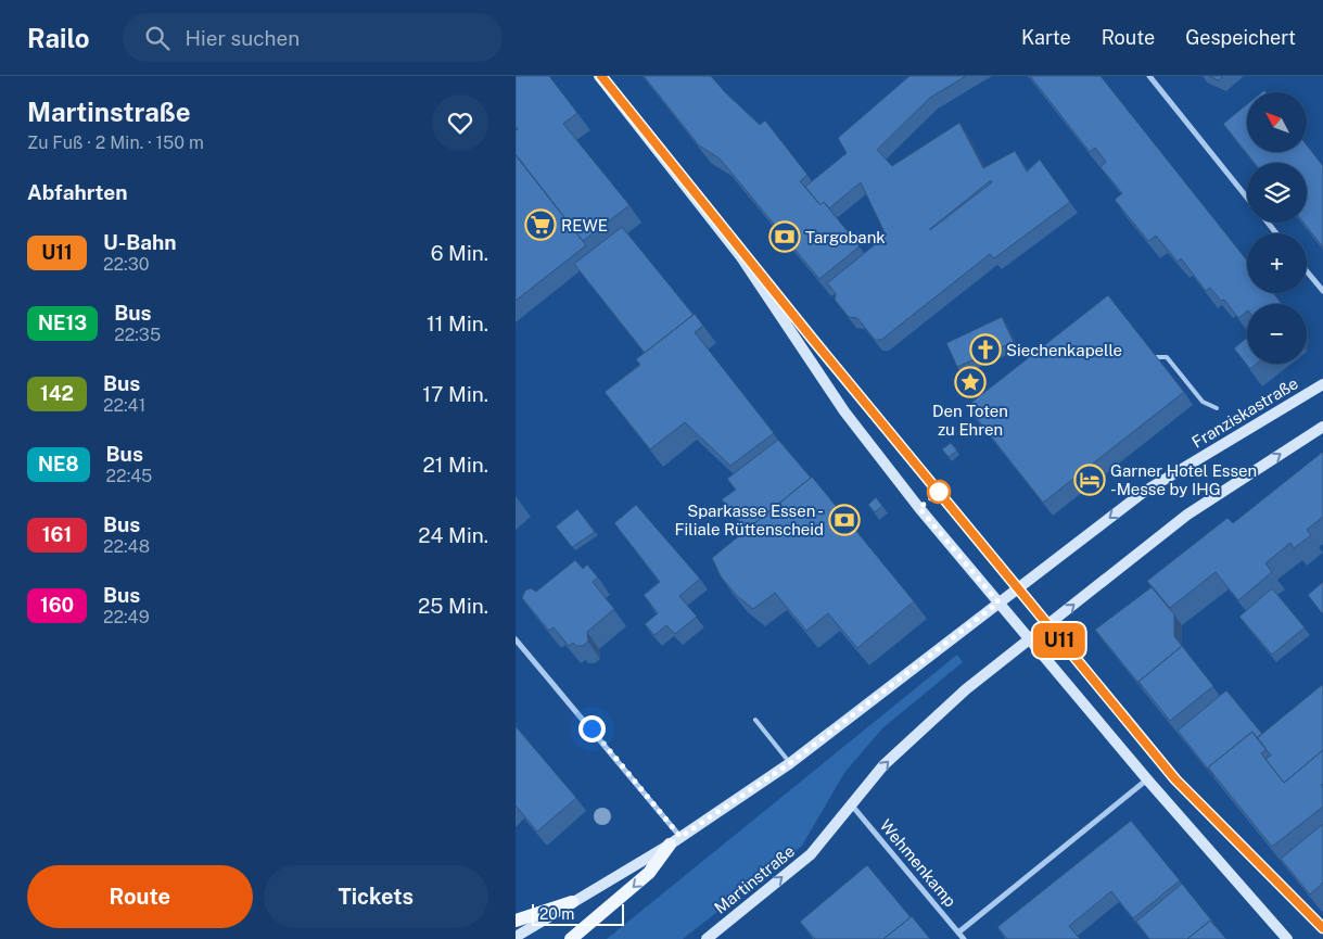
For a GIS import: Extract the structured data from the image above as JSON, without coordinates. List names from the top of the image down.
{
  "streets": {
    "main road": ["Franziskastraße", "Martinstraße"],
    "street": ["Wehmenkamp"]
  },
  "crossings": [
    ["Wehmenkamp", "Martinstraße"]
  ],
  "places": {
    "supermarket": ["REWE"],
    "bank": ["Targobank", "Sparkasse Essen - Filiale Rüttenscheid"],
    "church": ["Siechenkapelle"],
    "place": ["Den Toten zu Ehren"],
    "hotel": ["Garner Hotel Essen -Messe by IHG"]
  },
  "lines": ["metro line U11"],
  "scale_bar": "20 m",
  "north": "top left",
  "page": {
    "header": "Railo",
    "search": "Hier suchen",
    "nav": ["Karte", "Route", "Gespeichert"],
    "heading": [
      ["Martinstraße", "Zu Fuß · 2 Min. · 150 m"],
      "Abfahrten"
    ],
    "on_map": "U11",
    "map_buttons": ["+", "−"],
    "list": [
      {
        "mark": "U11",
        "name": "U-Bahn",
        "note": "22:30",
        "value": "6 Min."
      },
      {
        "mark": "NE13",
        "name": "Bus",
        "note": "22:35",
        "value": "11 Min."
      },
      {
        "mark": "142",
        "name": "Bus",
        "note": "22:41",
        "value": "17 Min."
      },
      {
        "mark": "NE8",
        "name": "Bus",
        "note": "22:45",
        "value": "21 Min."
      },
      {
        "mark": "161",
        "name": "Bus",
        "note": "22:48",
        "value": "24 Min."
      },
      {
        "mark": "160",
        "name": "Bus",
        "note": "22:49",
        "value": "25 Min."
      }
    ],
    "buttons": ["Route", "Tickets"],
    "scale": "20 m"
  }
}
